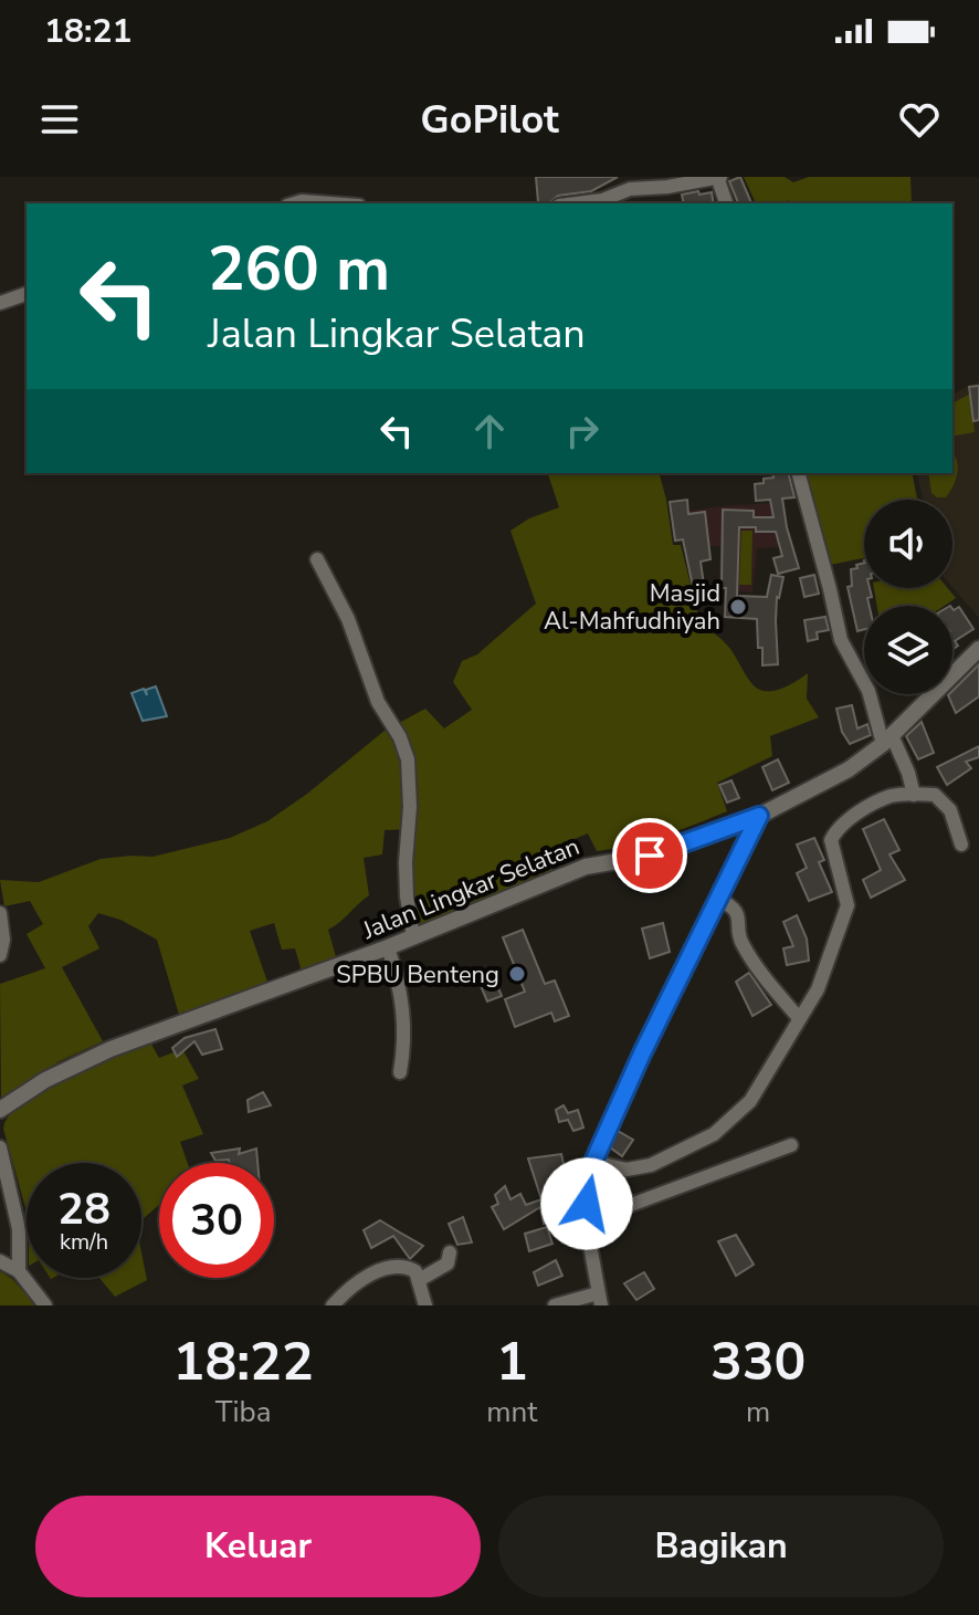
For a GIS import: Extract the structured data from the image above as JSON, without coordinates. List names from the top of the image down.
{
  "streets": {
    "street": ["Jalan Lingkar Selatan"]
  },
  "places": ["Masjid Al-Mahfudhiyah", "SPBU Benteng"],
  "page": {
    "status": "18:21",
    "header": "GoPilot",
    "turn": ["260 m", "Jalan Lingkar Selatan"],
    "speed": "28 km/h",
    "limit": "30",
    "eta": [
      "18:22",
      "Tiba",
      "1",
      "mnt",
      "330",
      "m"
    ],
    "buttons": ["Keluar", "Bagikan"]
  }
}
